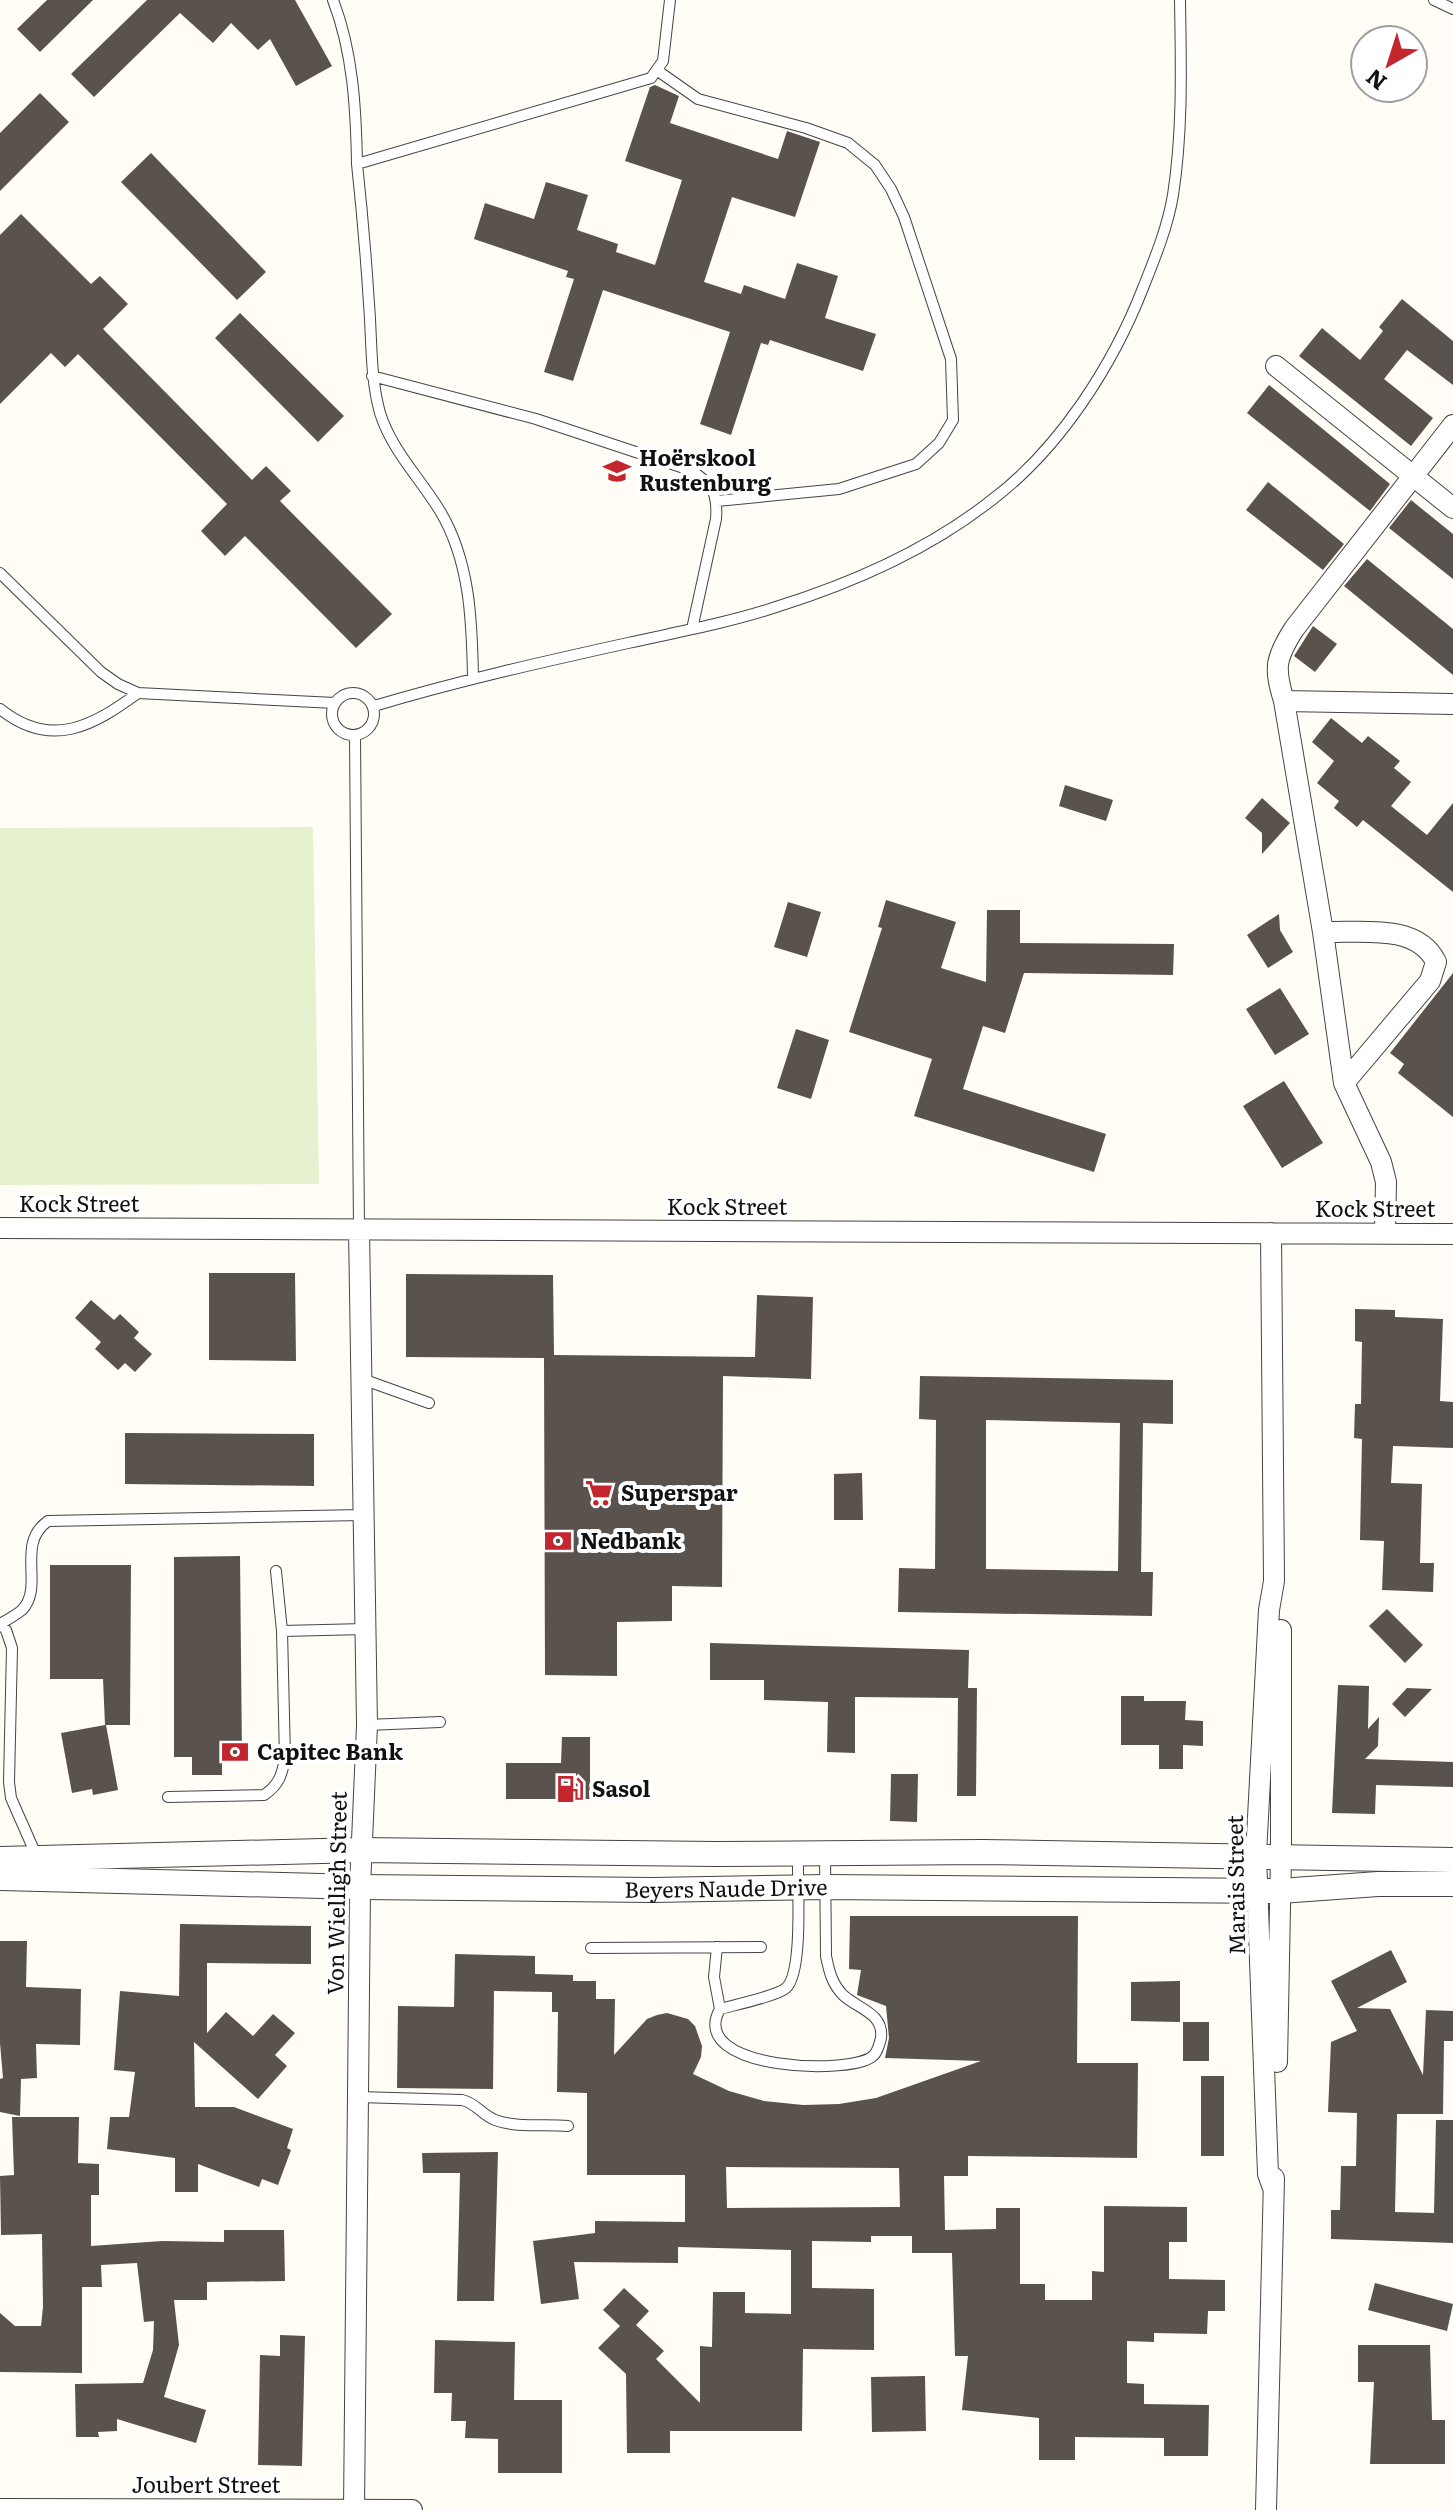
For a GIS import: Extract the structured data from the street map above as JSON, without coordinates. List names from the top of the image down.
{
  "streets": {
    "street": [
      "Kock Street",
      "Marais Street",
      "Beyers Naude Drive",
      "Von Wielligh Street",
      "Joubert Street"
    ]
  },
  "crossings": [
    ["Kock Street", "Marais Street"],
    ["Kock Street", "Von Wielligh Street"],
    ["Marais Street", "Beyers Naude Drive"],
    ["Beyers Naude Drive", "Von Wielligh Street"],
    ["Von Wielligh Street", "Joubert Street"]
  ],
  "places": {
    "school or university": ["Hoërskool Rustenburg"],
    "supermarket": ["Superspar"],
    "bank": ["Nedbank", "Capitec Bank"],
    "fuel station": ["Sasol"]
  },
  "north": "bottom left"
}
